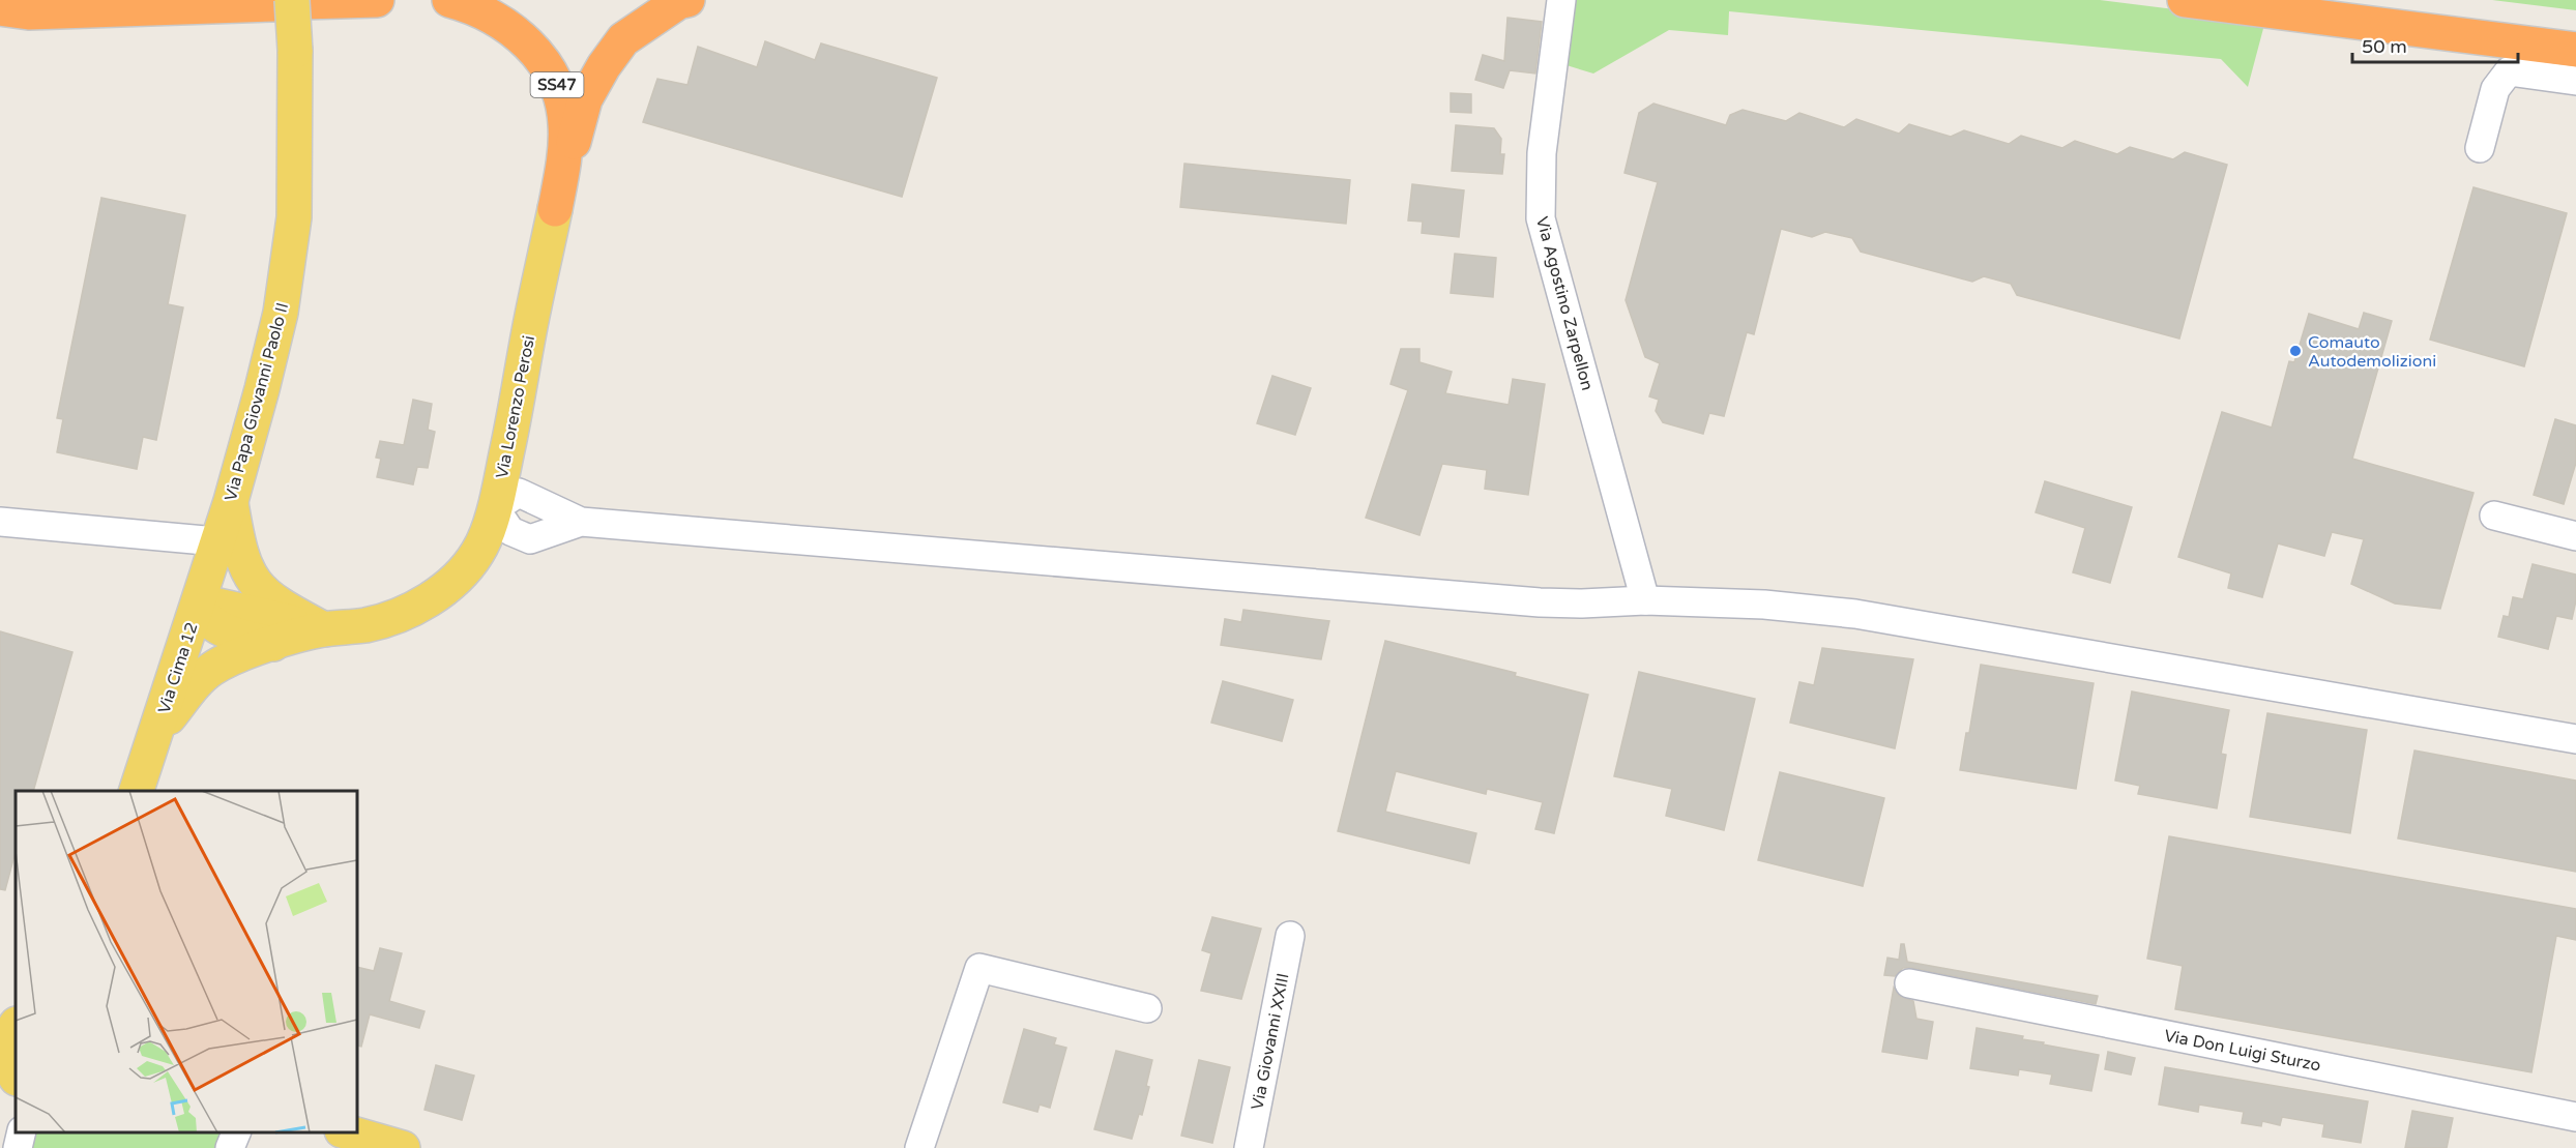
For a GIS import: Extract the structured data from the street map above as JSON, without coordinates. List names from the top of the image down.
{
  "streets": {
    "highway": ["SS47"],
    "main road": ["Via Papa Giovanni Paolo II", "Via Lorenzo Perosi", "Via Cima 12"],
    "street": ["Via Agostino Zarpellon", "Via Giovanni XXIII", "Via Don Luigi Sturzo"]
  },
  "crossings": [
    ["SS47", "Via Lorenzo Perosi"],
    ["Via Papa Giovanni Paolo II", "Via Cima 12"]
  ],
  "places": ["Comauto Autodemolizioni"],
  "scale_bar": "50 m"
}
